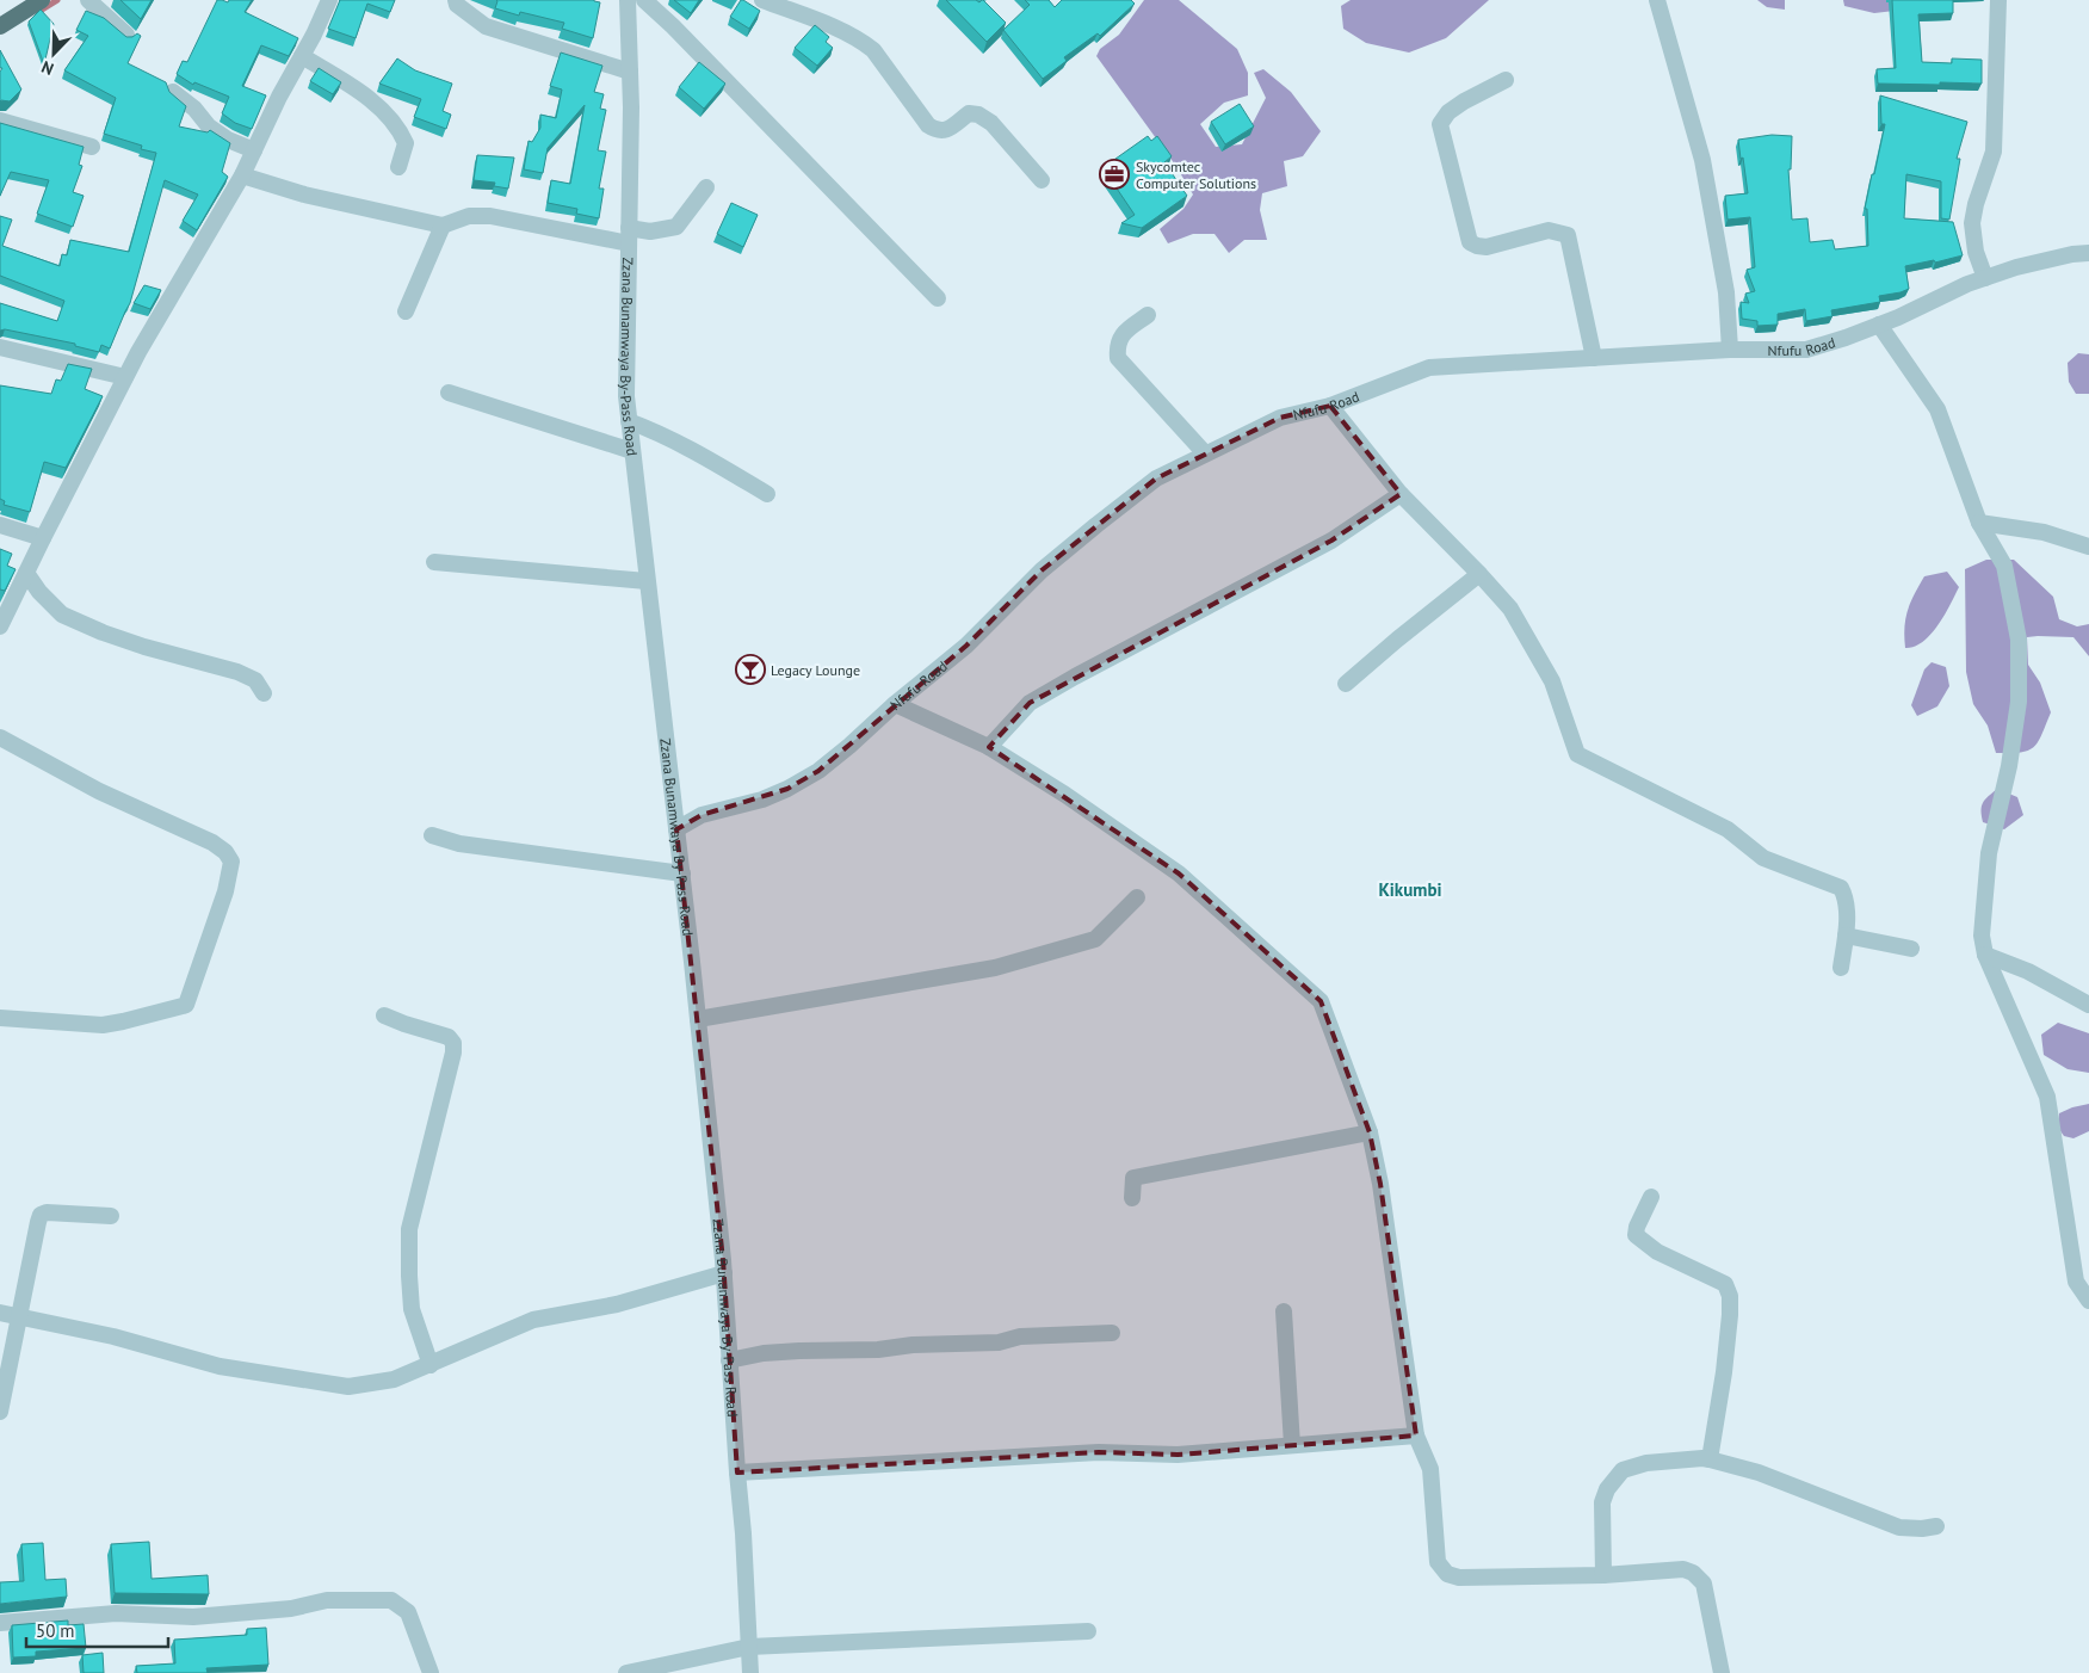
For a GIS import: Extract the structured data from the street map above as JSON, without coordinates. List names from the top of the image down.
{
  "streets": {
    "street": ["Nfufu Road", "Zzana Bunamwaya By-Pass Road"]
  },
  "crossings": [
    ["Nfufu Road", "Zzana Bunamwaya By-Pass Road"]
  ],
  "districts": ["Kikumbi"],
  "places": {
    "office": ["Skycomtec Computer Solutions"],
    "bar": ["Legacy Lounge"]
  },
  "scale_bar": "50 m",
  "north": "bottom left"
}
